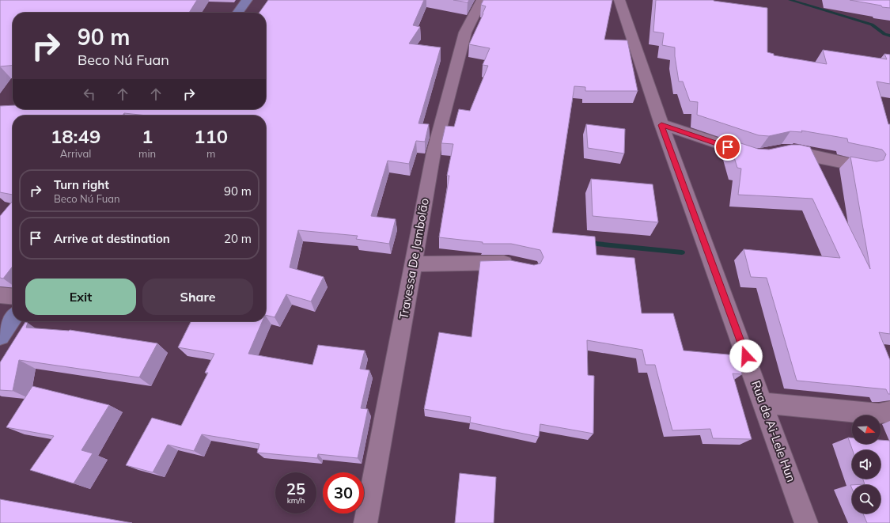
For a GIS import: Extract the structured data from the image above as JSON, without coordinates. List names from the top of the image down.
{
  "streets": {
    "street": ["Travessa De Jambolão", "Rua de Ai-Lele Hun"]
  },
  "north": "right",
  "page": {
    "turn": ["90 m", "Beco Nú Fuan"],
    "eta": [
      "18:49",
      "Arrival",
      "1",
      "min",
      "110",
      "m"
    ],
    "list": [
      {
        "name": "Turn right",
        "note": "Beco Nú Fuan",
        "value": "90 m"
      },
      {
        "name": "Arrive at destination",
        "value": "20 m"
      }
    ],
    "buttons": ["Exit", "Share"],
    "speed": "25 km/h",
    "limit": "30"
  }
}
